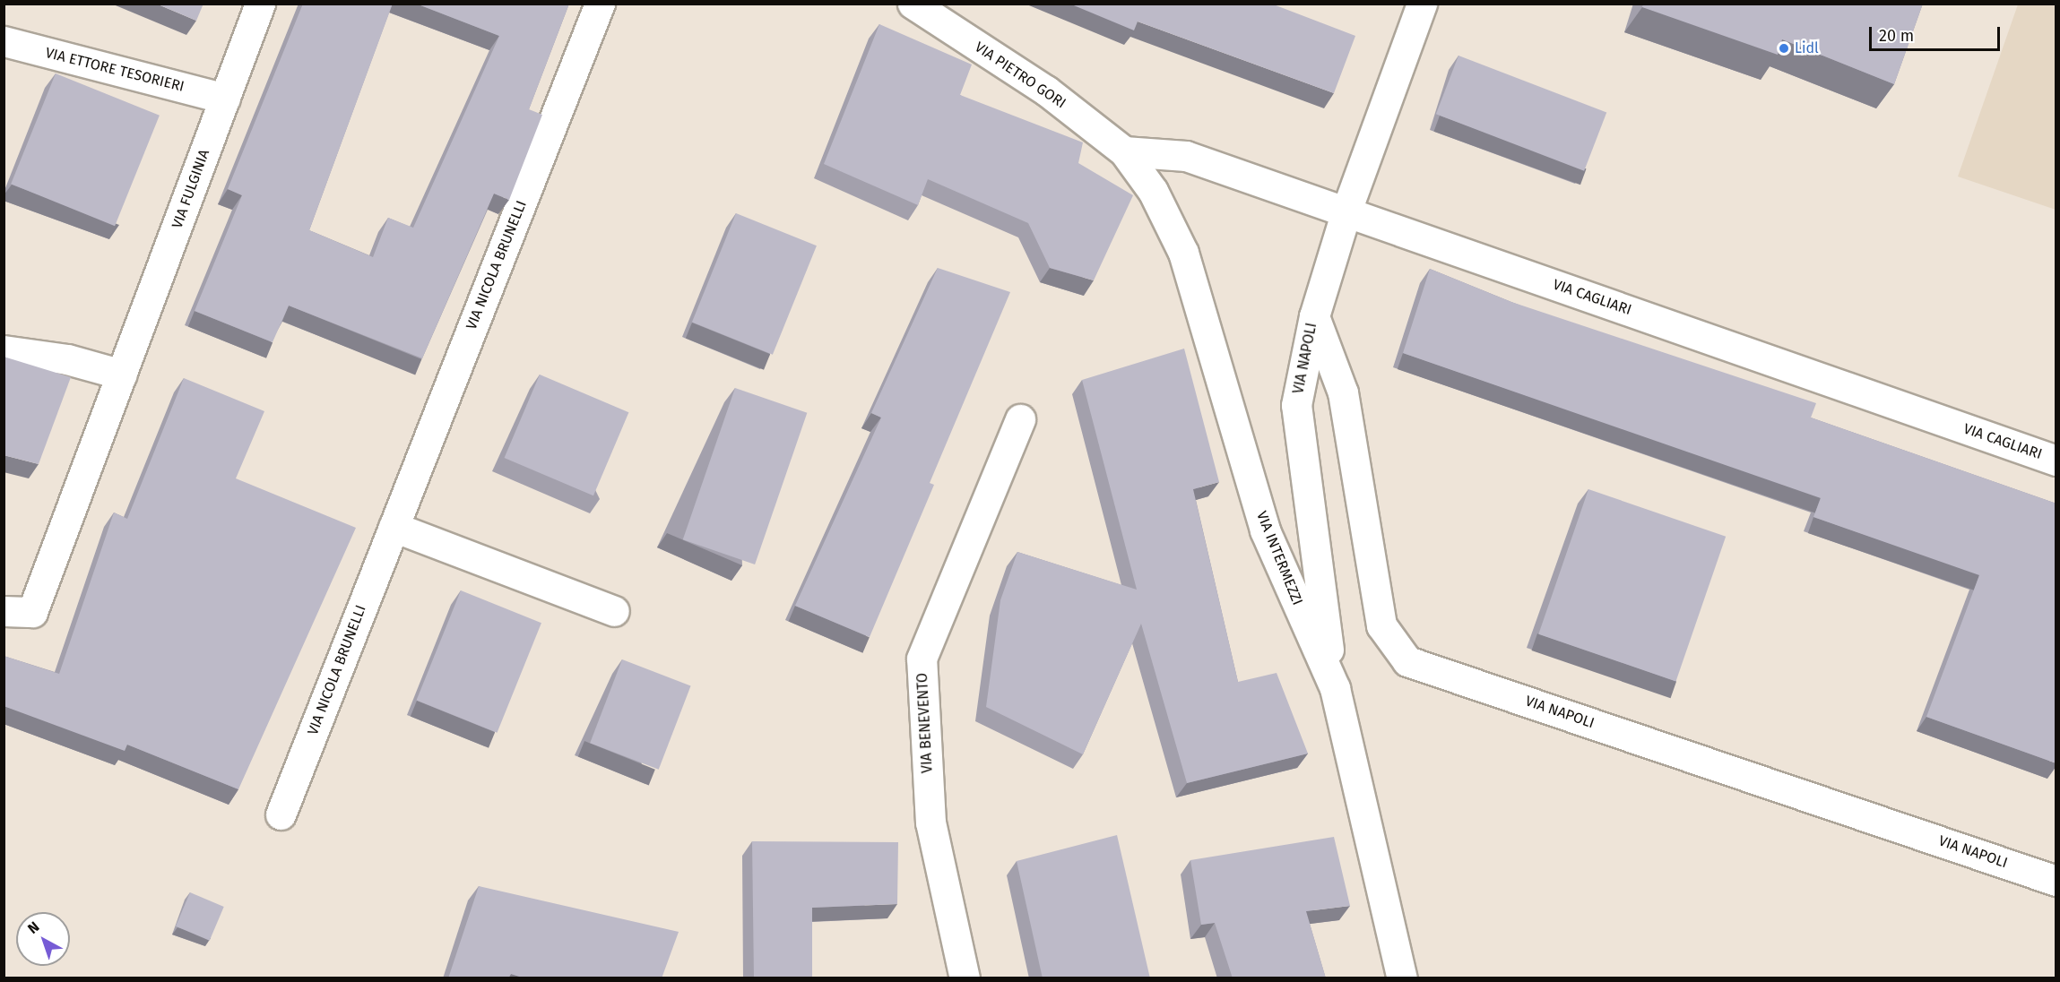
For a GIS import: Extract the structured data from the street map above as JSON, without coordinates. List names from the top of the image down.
{
  "streets": {
    "street": [
      "VIA ETTORE TESORIERI",
      "VIA PIETRO GORI",
      "VIA FULGINIA",
      "VIA NICOLA BRUNELLI",
      "VIA CAGLIARI",
      "VIA NAPOLI",
      "VIA INTERMEZZI",
      "VIA BENEVENTO"
    ]
  },
  "crossings": [
    ["VIA ETTORE TESORIERI", "VIA FULGINIA"],
    ["VIA PIETRO GORI", "VIA CAGLIARI"],
    ["VIA PIETRO GORI", "VIA INTERMEZZI"],
    ["VIA CAGLIARI", "VIA NAPOLI"],
    ["VIA CAGLIARI", "VIA INTERMEZZI"],
    ["VIA NAPOLI", "VIA INTERMEZZI"]
  ],
  "places": ["Lidl"],
  "scale_bar": "20 m",
  "north": "top left"
}
